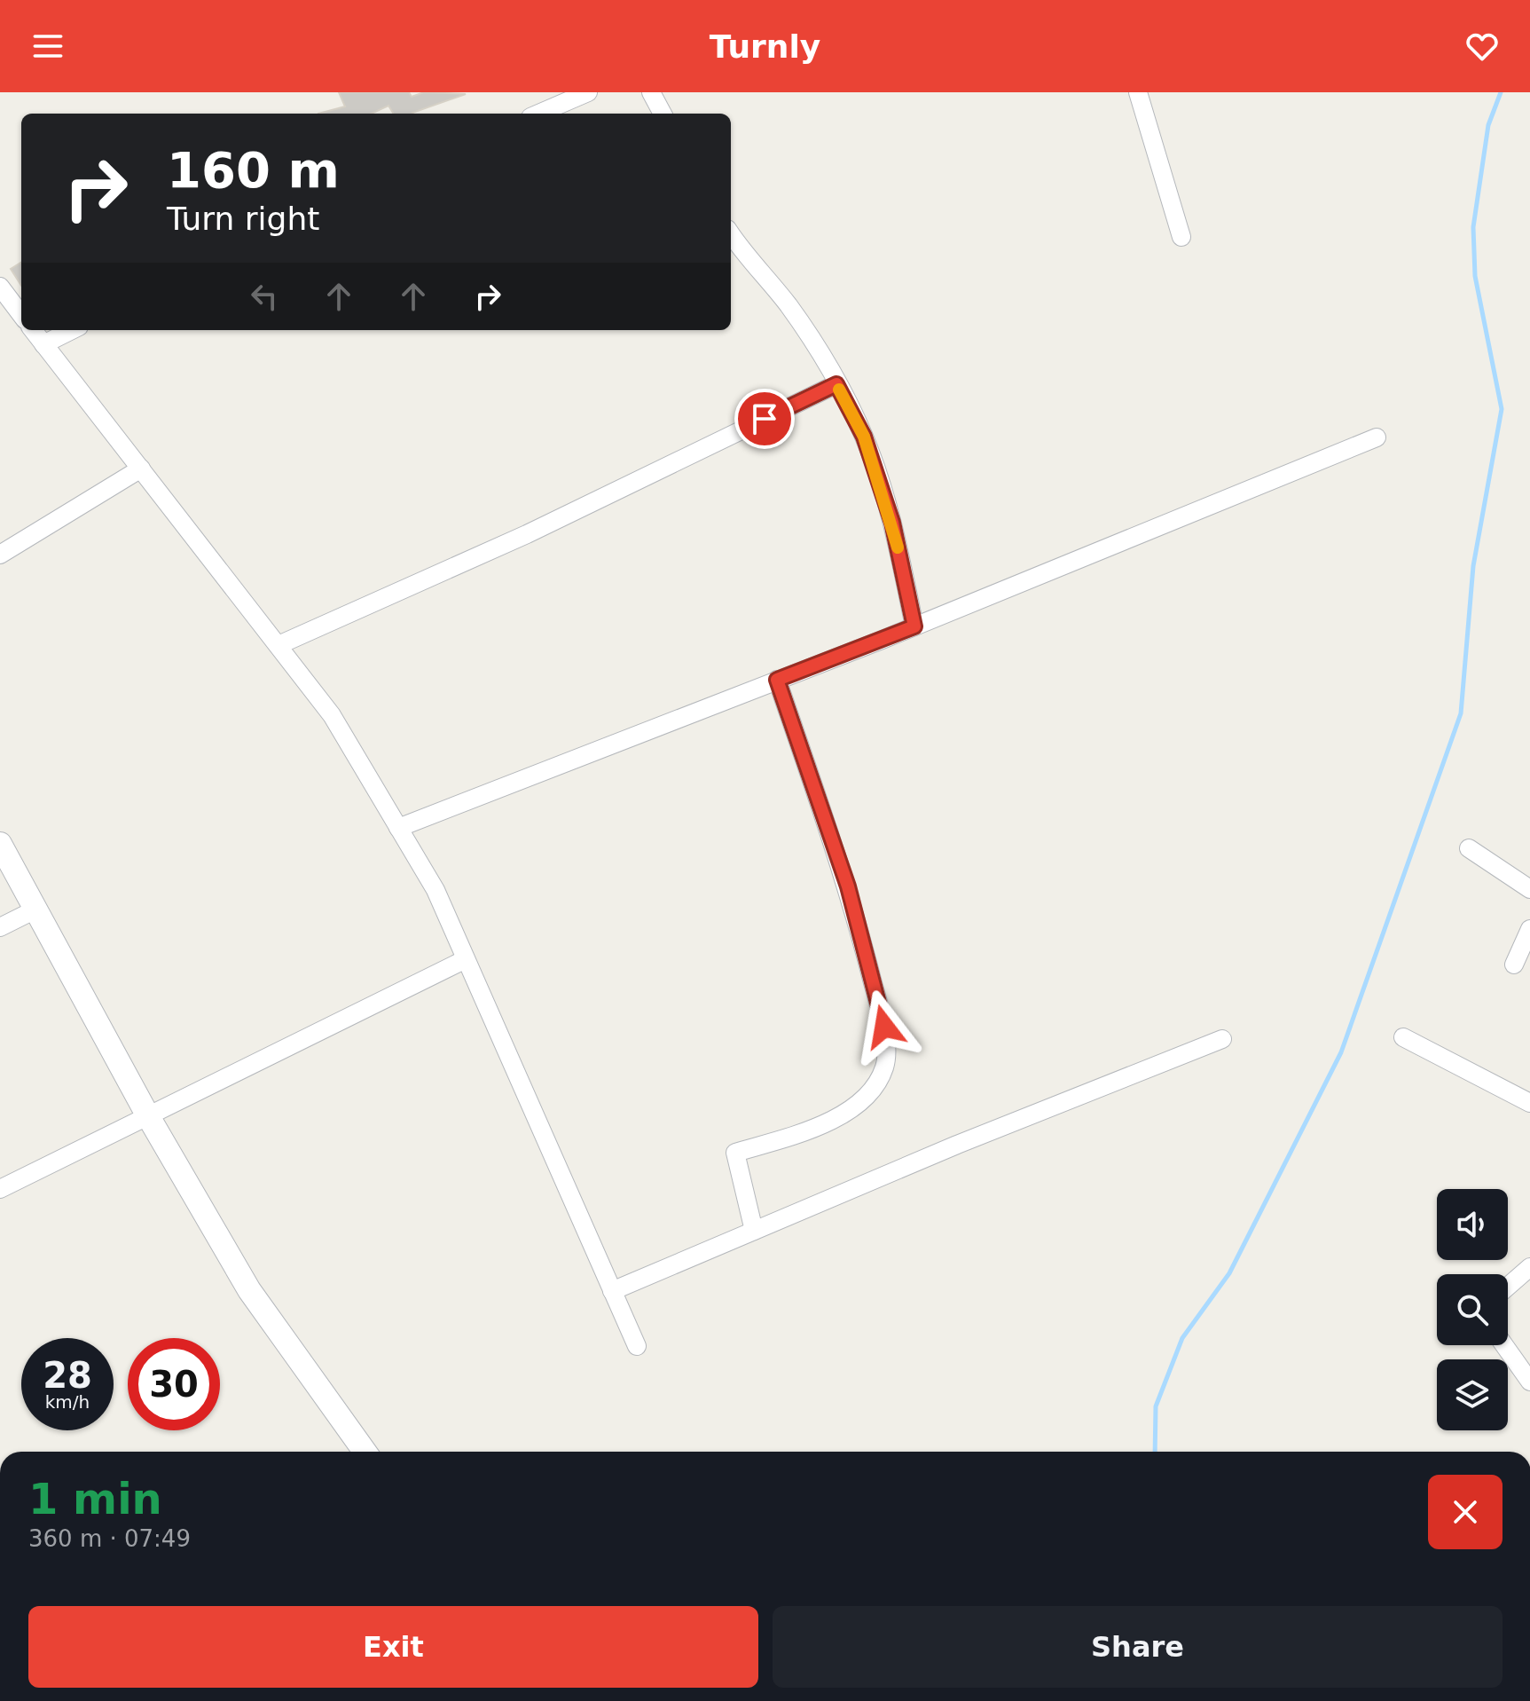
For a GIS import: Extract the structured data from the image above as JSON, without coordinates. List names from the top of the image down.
{
  "page": {
    "header": "Turnly",
    "turn": ["160 m", "Turn right"],
    "speed": "28 km/h",
    "limit": "30",
    "heading": ["1 min", "360 m · 07:49"],
    "buttons": ["Exit", "Share"]
  }
}
